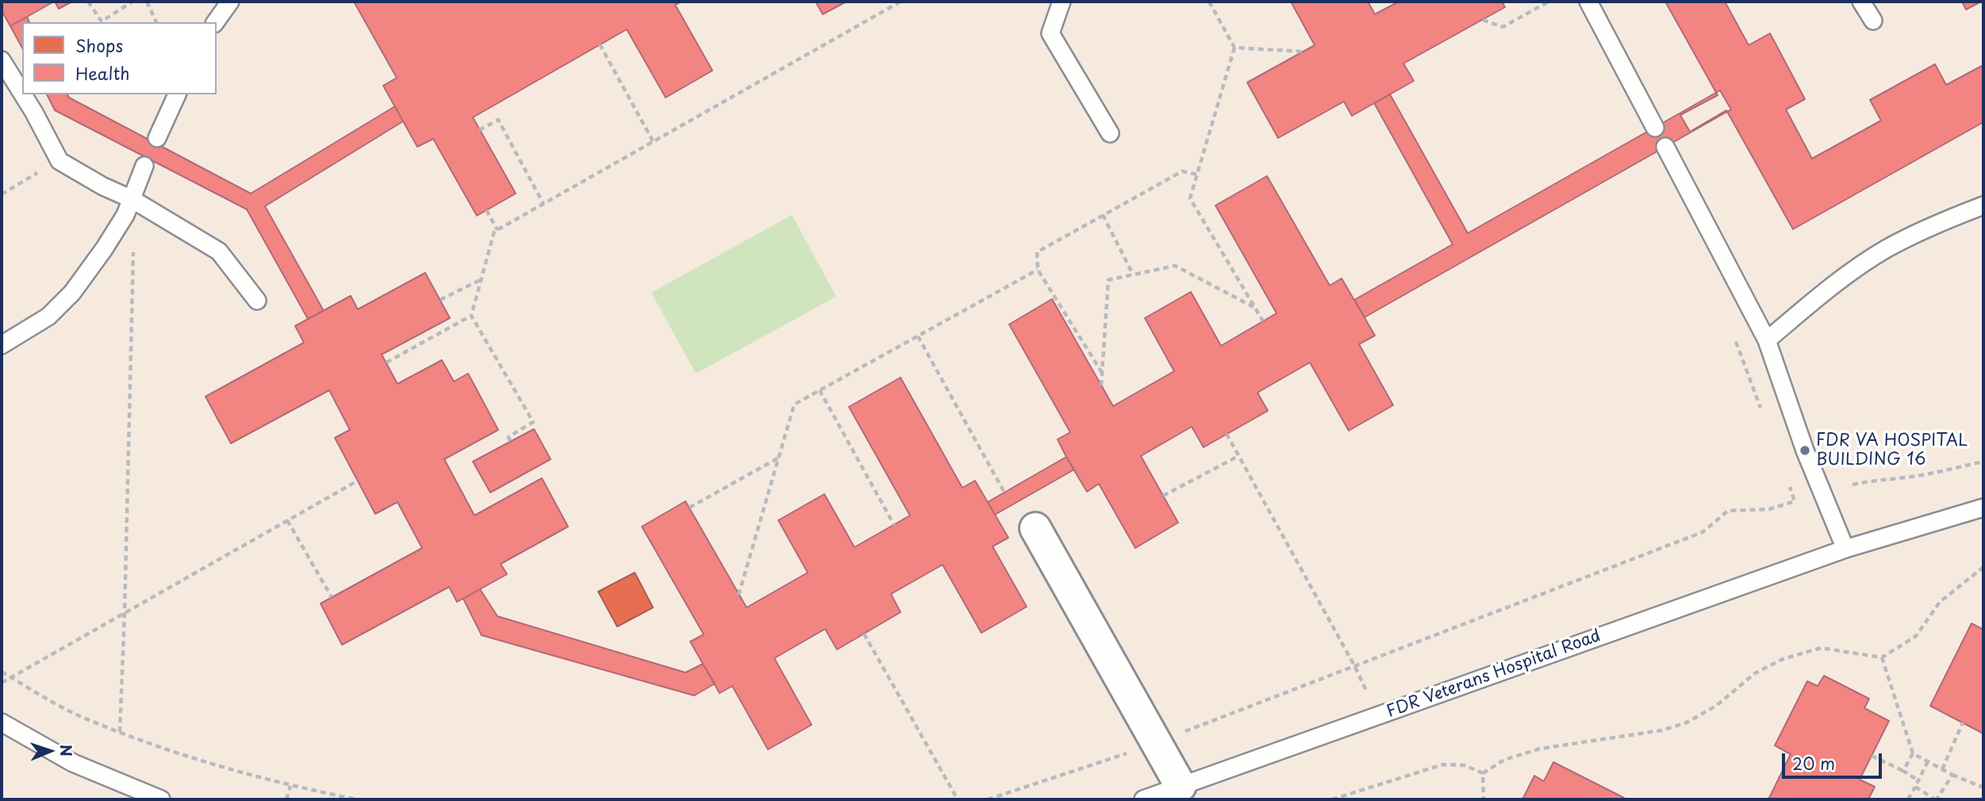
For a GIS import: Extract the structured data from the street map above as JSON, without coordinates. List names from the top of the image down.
{
  "streets": {
    "lane": ["FDR Veterans Hospital Road"]
  },
  "places": ["FDR VA HOSPITAL BUILDING 16"],
  "legend": ["Shops", "Health"],
  "scale_bar": "20 m",
  "north": "right"
}
